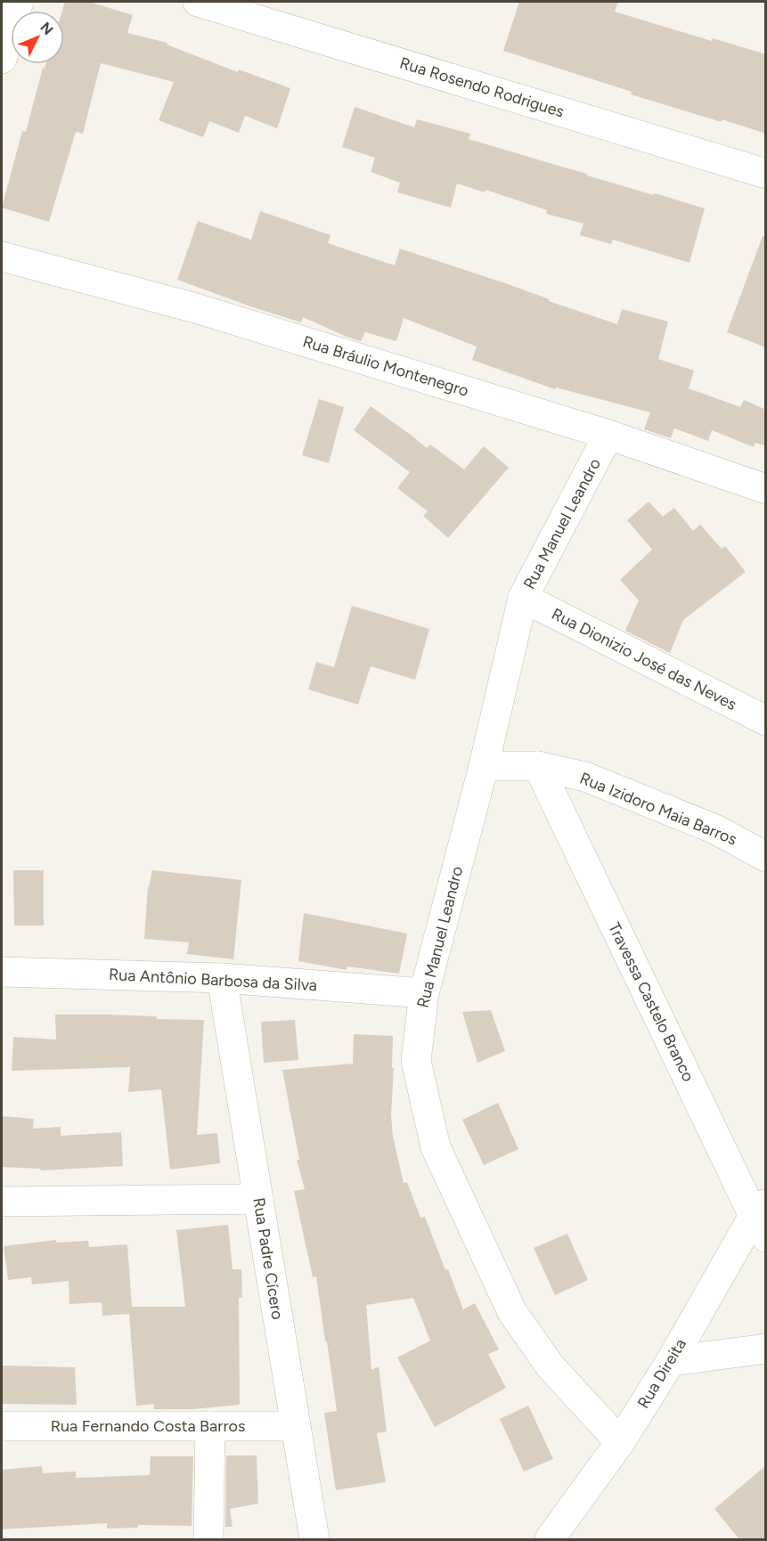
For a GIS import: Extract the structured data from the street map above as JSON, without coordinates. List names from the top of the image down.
{
  "streets": {
    "street": [
      "Rua Rosendo Rodrigues",
      "Rua Bráulio Montenegro",
      "Rua Manuel Leandro",
      "Rua Dionizio José das Neves",
      "Rua Izidoro Maia Barros",
      "Rua Antônio Barbosa da Silva",
      "Travessa Castelo Branco",
      "Rua Padre Cícero",
      "Rua Direita",
      "Rua Fernando Costa Barros"
    ]
  },
  "crossings": [
    ["Rua Bráulio Montenegro", "Rua Manuel Leandro"],
    ["Rua Manuel Leandro", "Rua Dionizio José das Neves"],
    ["Rua Manuel Leandro", "Rua Izidoro Maia Barros"],
    ["Rua Manuel Leandro", "Rua Antônio Barbosa da Silva"],
    ["Rua Manuel Leandro", "Rua Direita"],
    ["Rua Izidoro Maia Barros", "Travessa Castelo Branco"],
    ["Rua Antônio Barbosa da Silva", "Rua Padre Cícero"],
    ["Travessa Castelo Branco", "Rua Direita"],
    ["Rua Padre Cícero", "Rua Fernando Costa Barros"]
  ],
  "north": "top right"
}
